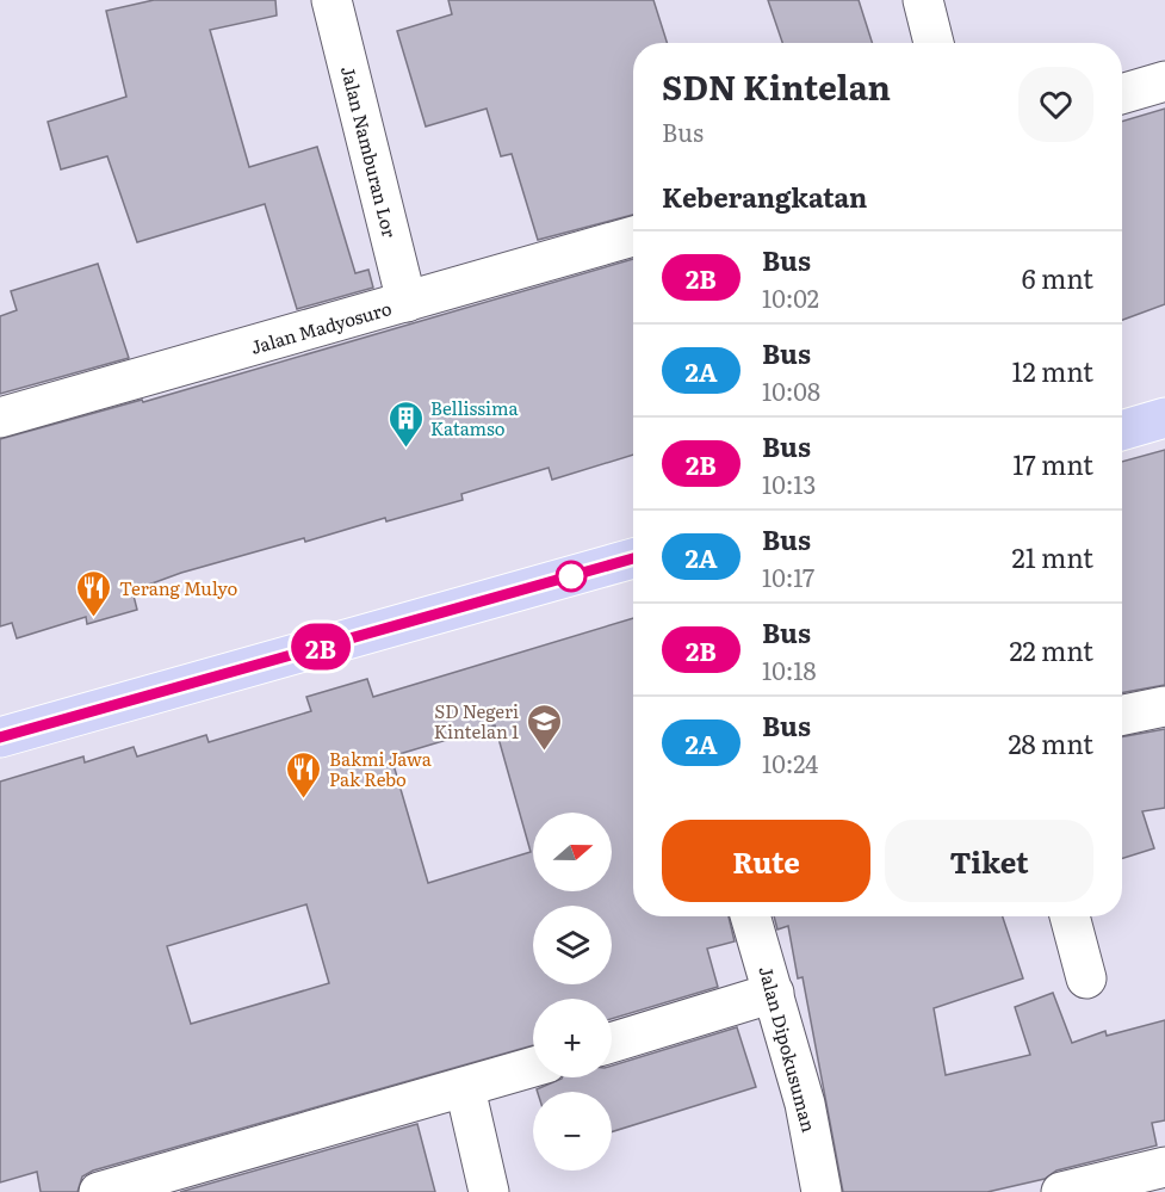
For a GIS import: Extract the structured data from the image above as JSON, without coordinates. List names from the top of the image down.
{
  "streets": {
    "street": ["Jalan Namburan Lor", "Jalan Madyosuro", "Jalan Dipokusuman"]
  },
  "crossings": [
    ["Jalan Namburan Lor", "Jalan Madyosuro"]
  ],
  "places": {
    "building": ["Bellissima Katamso"],
    "restaurant": ["Terang Mulyo", "Bakmi Jawa Pak Rebo"],
    "school or university": ["SD Negeri Kintelan 1"]
  },
  "lines": ["bus line 2B"],
  "north": "right",
  "page": {
    "on_map": "2B",
    "heading": [
      ["SDN Kintelan", "Bus"],
      "Keberangkatan"
    ],
    "list": [
      {
        "mark": "2B",
        "name": "Bus",
        "note": "10:02",
        "value": "6 mnt"
      },
      {
        "mark": "2A",
        "name": "Bus",
        "note": "10:08",
        "value": "12 mnt"
      },
      {
        "mark": "2B",
        "name": "Bus",
        "note": "10:13",
        "value": "17 mnt"
      },
      {
        "mark": "2A",
        "name": "Bus",
        "note": "10:17",
        "value": "21 mnt"
      },
      {
        "mark": "2B",
        "name": "Bus",
        "note": "10:18",
        "value": "22 mnt"
      },
      {
        "mark": "2A",
        "name": "Bus",
        "note": "10:24",
        "value": "28 mnt"
      }
    ],
    "buttons": ["Rute", "Tiket"],
    "map_buttons": ["+", "−"]
  }
}
